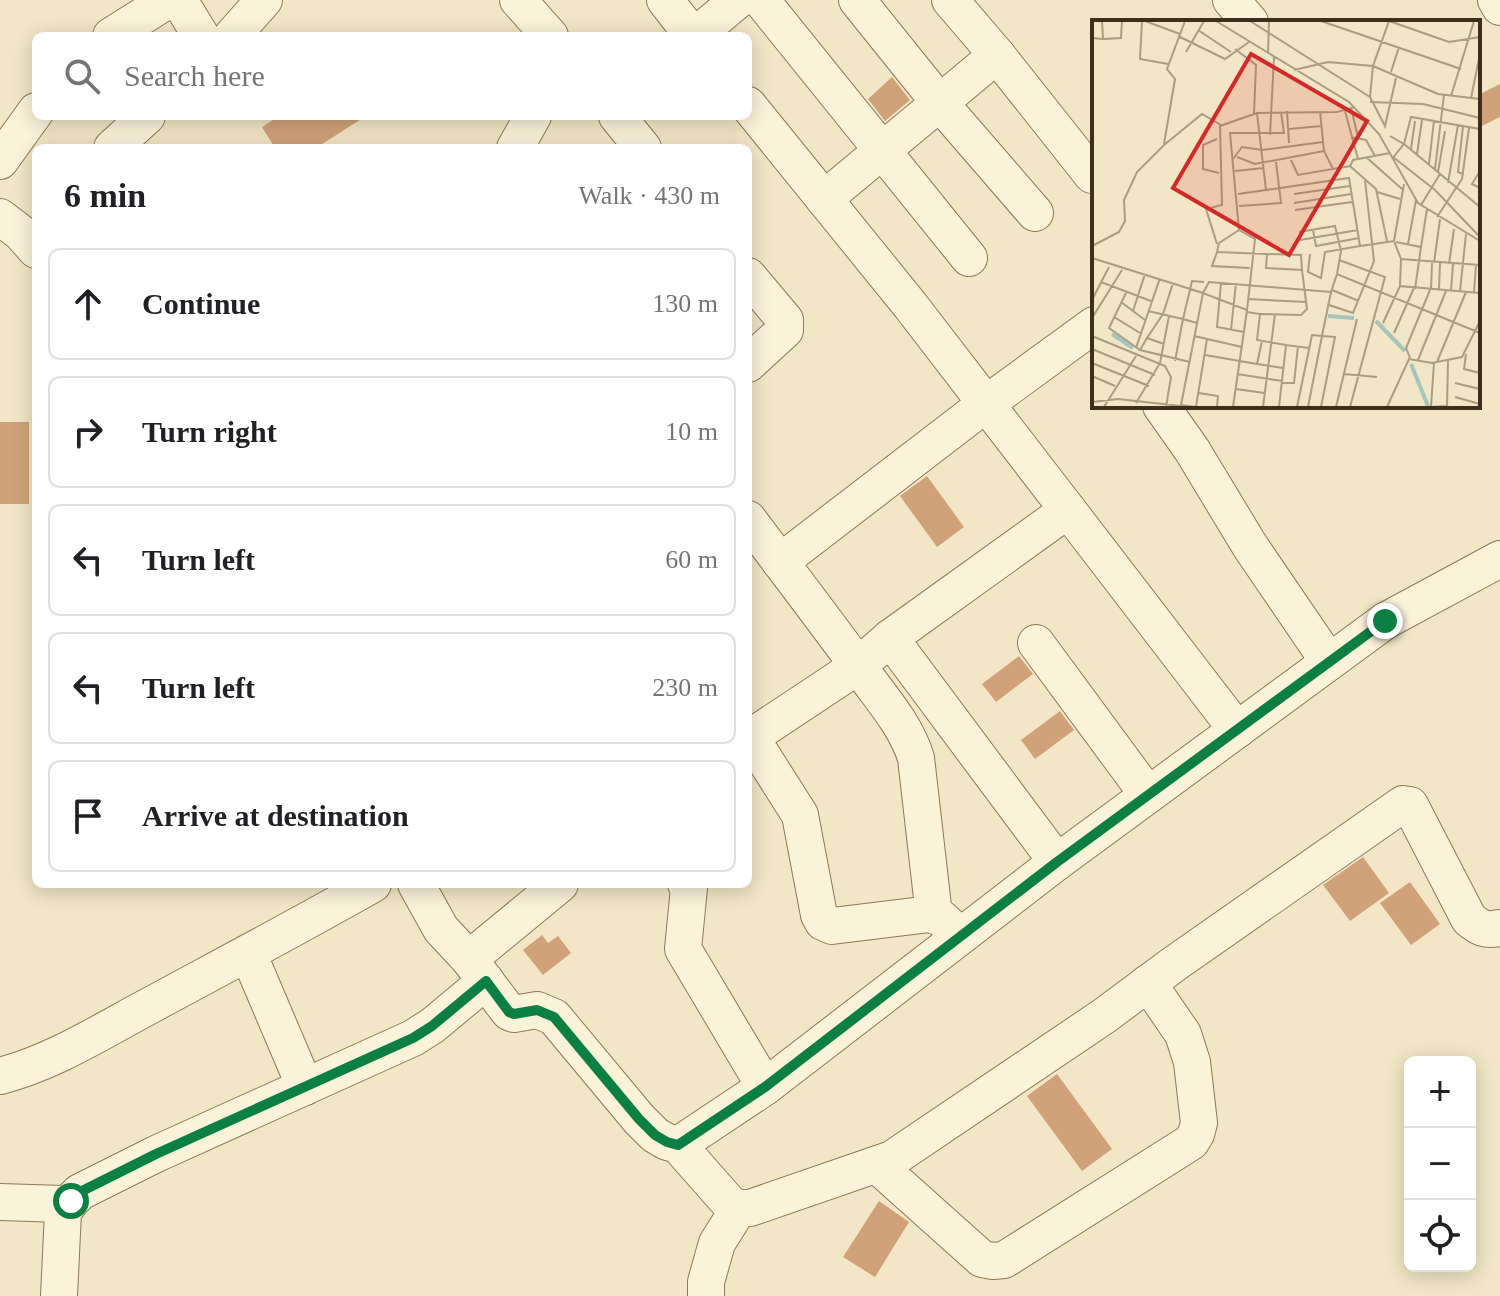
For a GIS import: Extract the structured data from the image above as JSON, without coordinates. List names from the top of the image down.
{
  "page": {
    "search": "Search here",
    "heading": ["6 min", "Walk · 430 m"],
    "list": [
      ["Continue", "130 m"],
      ["Turn right", "10 m"],
      ["Turn left", "60 m"],
      ["Turn left", "230 m"],
      "Arrive at destination"
    ],
    "map_buttons": ["+", "−"]
  }
}
